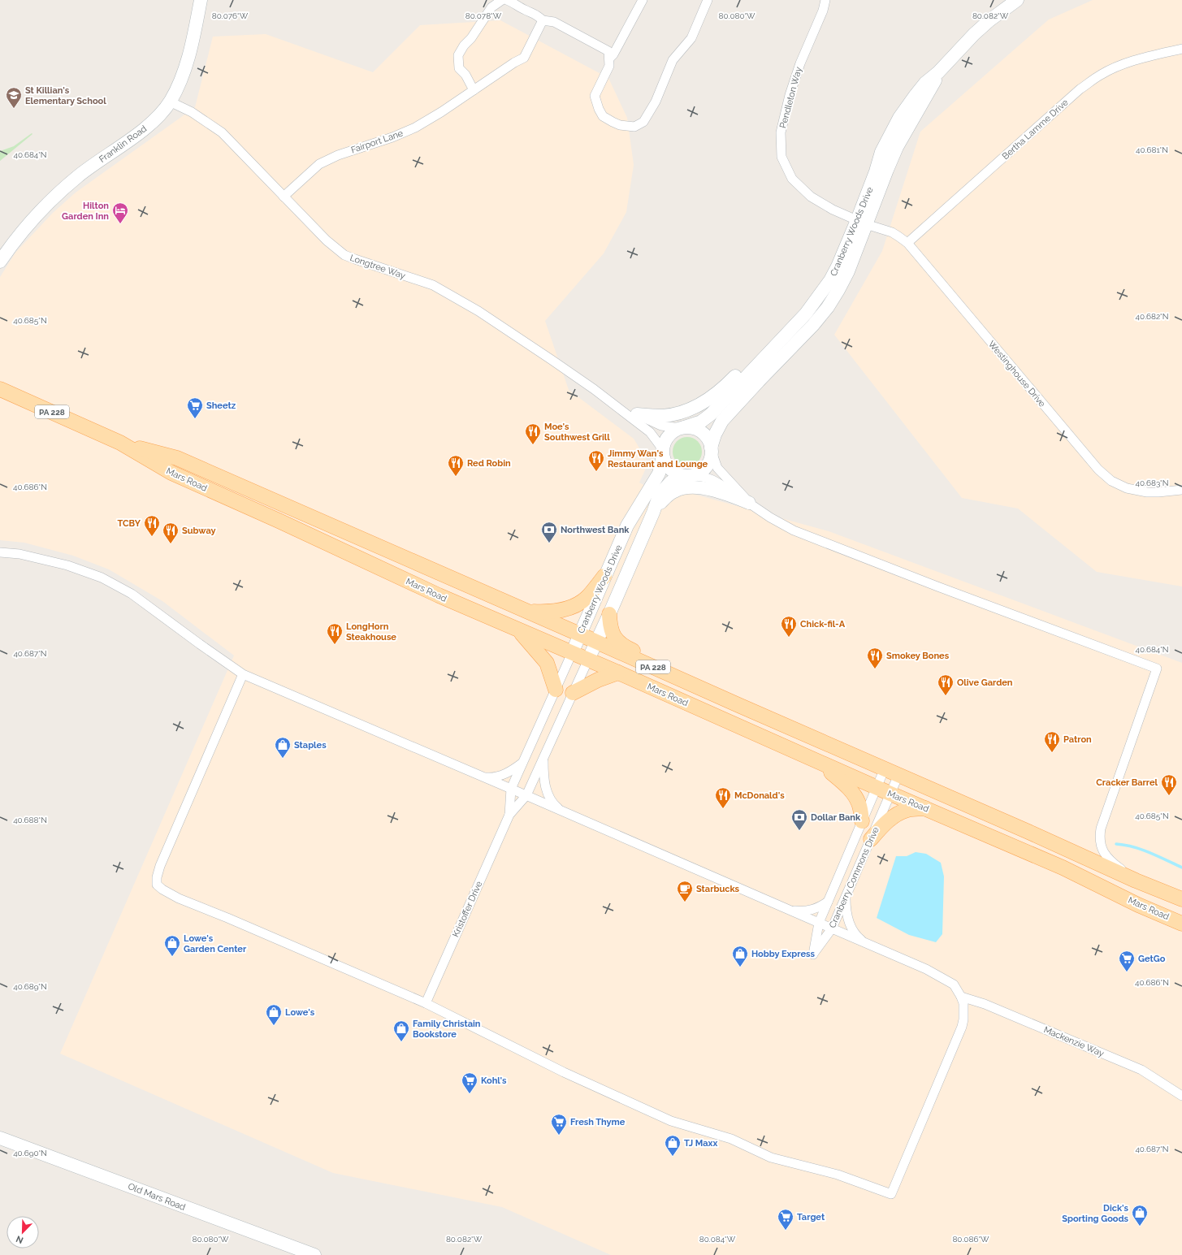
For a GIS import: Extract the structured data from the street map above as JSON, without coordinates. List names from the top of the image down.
{
  "streets": {
    "main road": ["PA 228", "Mars Road"],
    "street": [
      "Pendleton Way",
      "Bertha Lamme Drive",
      "Fairport Lane",
      "Franklin Road",
      "Cranberry Woods Drive",
      "Longtree Way",
      "Westinghouse Drive",
      "Cranberry Commons Drive",
      "Kristoffer Drive",
      "Mackenzie Way",
      "Old Mars Road"
    ]
  },
  "crossings": [
    ["Pendleton Way", "Cranberry Woods Drive"],
    ["Pendleton Way", "Westinghouse Drive"],
    ["Bertha Lamme Drive", "Westinghouse Drive"],
    ["Fairport Lane", "Longtree Way"],
    ["Franklin Road", "Longtree Way"],
    ["Cranberry Woods Drive", "Westinghouse Drive"],
    ["Cranberry Woods Drive", "Mars Road"],
    ["Cranberry Woods Drive", "Kristoffer Drive"],
    ["Mars Road", "Cranberry Commons Drive"],
    ["Mars Road", "Kristoffer Drive"]
  ],
  "places": {
    "school or university": ["St Killian's Elementary School"],
    "hotel": ["Hilton Garden Inn"],
    "supermarket": [
      "Sheetz",
      "GetGo",
      "Kohl's",
      "Fresh Thyme",
      "Target"
    ],
    "restaurant": [
      "Moe's Southwest Grill",
      "Jimmy Wan's Restaurant and Lounge",
      "Red Robin",
      "TCBY",
      "Subway",
      "Chick-fil-A",
      "LongHorn Steakhouse",
      "Smokey Bones",
      "Olive Garden",
      "Patron",
      "Cracker Barrel",
      "McDonald's"
    ],
    "bank": ["Northwest Bank", "Dollar Bank"],
    "shop": [
      "Staples",
      "Lowe's Garden Center",
      "Hobby Express",
      "Lowe's",
      "Family Christain Bookstore",
      "TJ Maxx",
      "Dick's Sporting Goods"
    ],
    "cafe": ["Starbucks"]
  },
  "north": "bottom left",
  "coordinates": [
    "80.076°W",
    "80.080°W",
    "80.082°W",
    "80.078°W",
    "40.681°N",
    "40.684°N",
    "40.682°N",
    "40.685°N",
    "40.683°N",
    "40.686°N",
    "40.687°N",
    "40.688°N",
    "40.689°N",
    "40.690°N",
    "80.084°W",
    "80.086°W"
  ]
}
